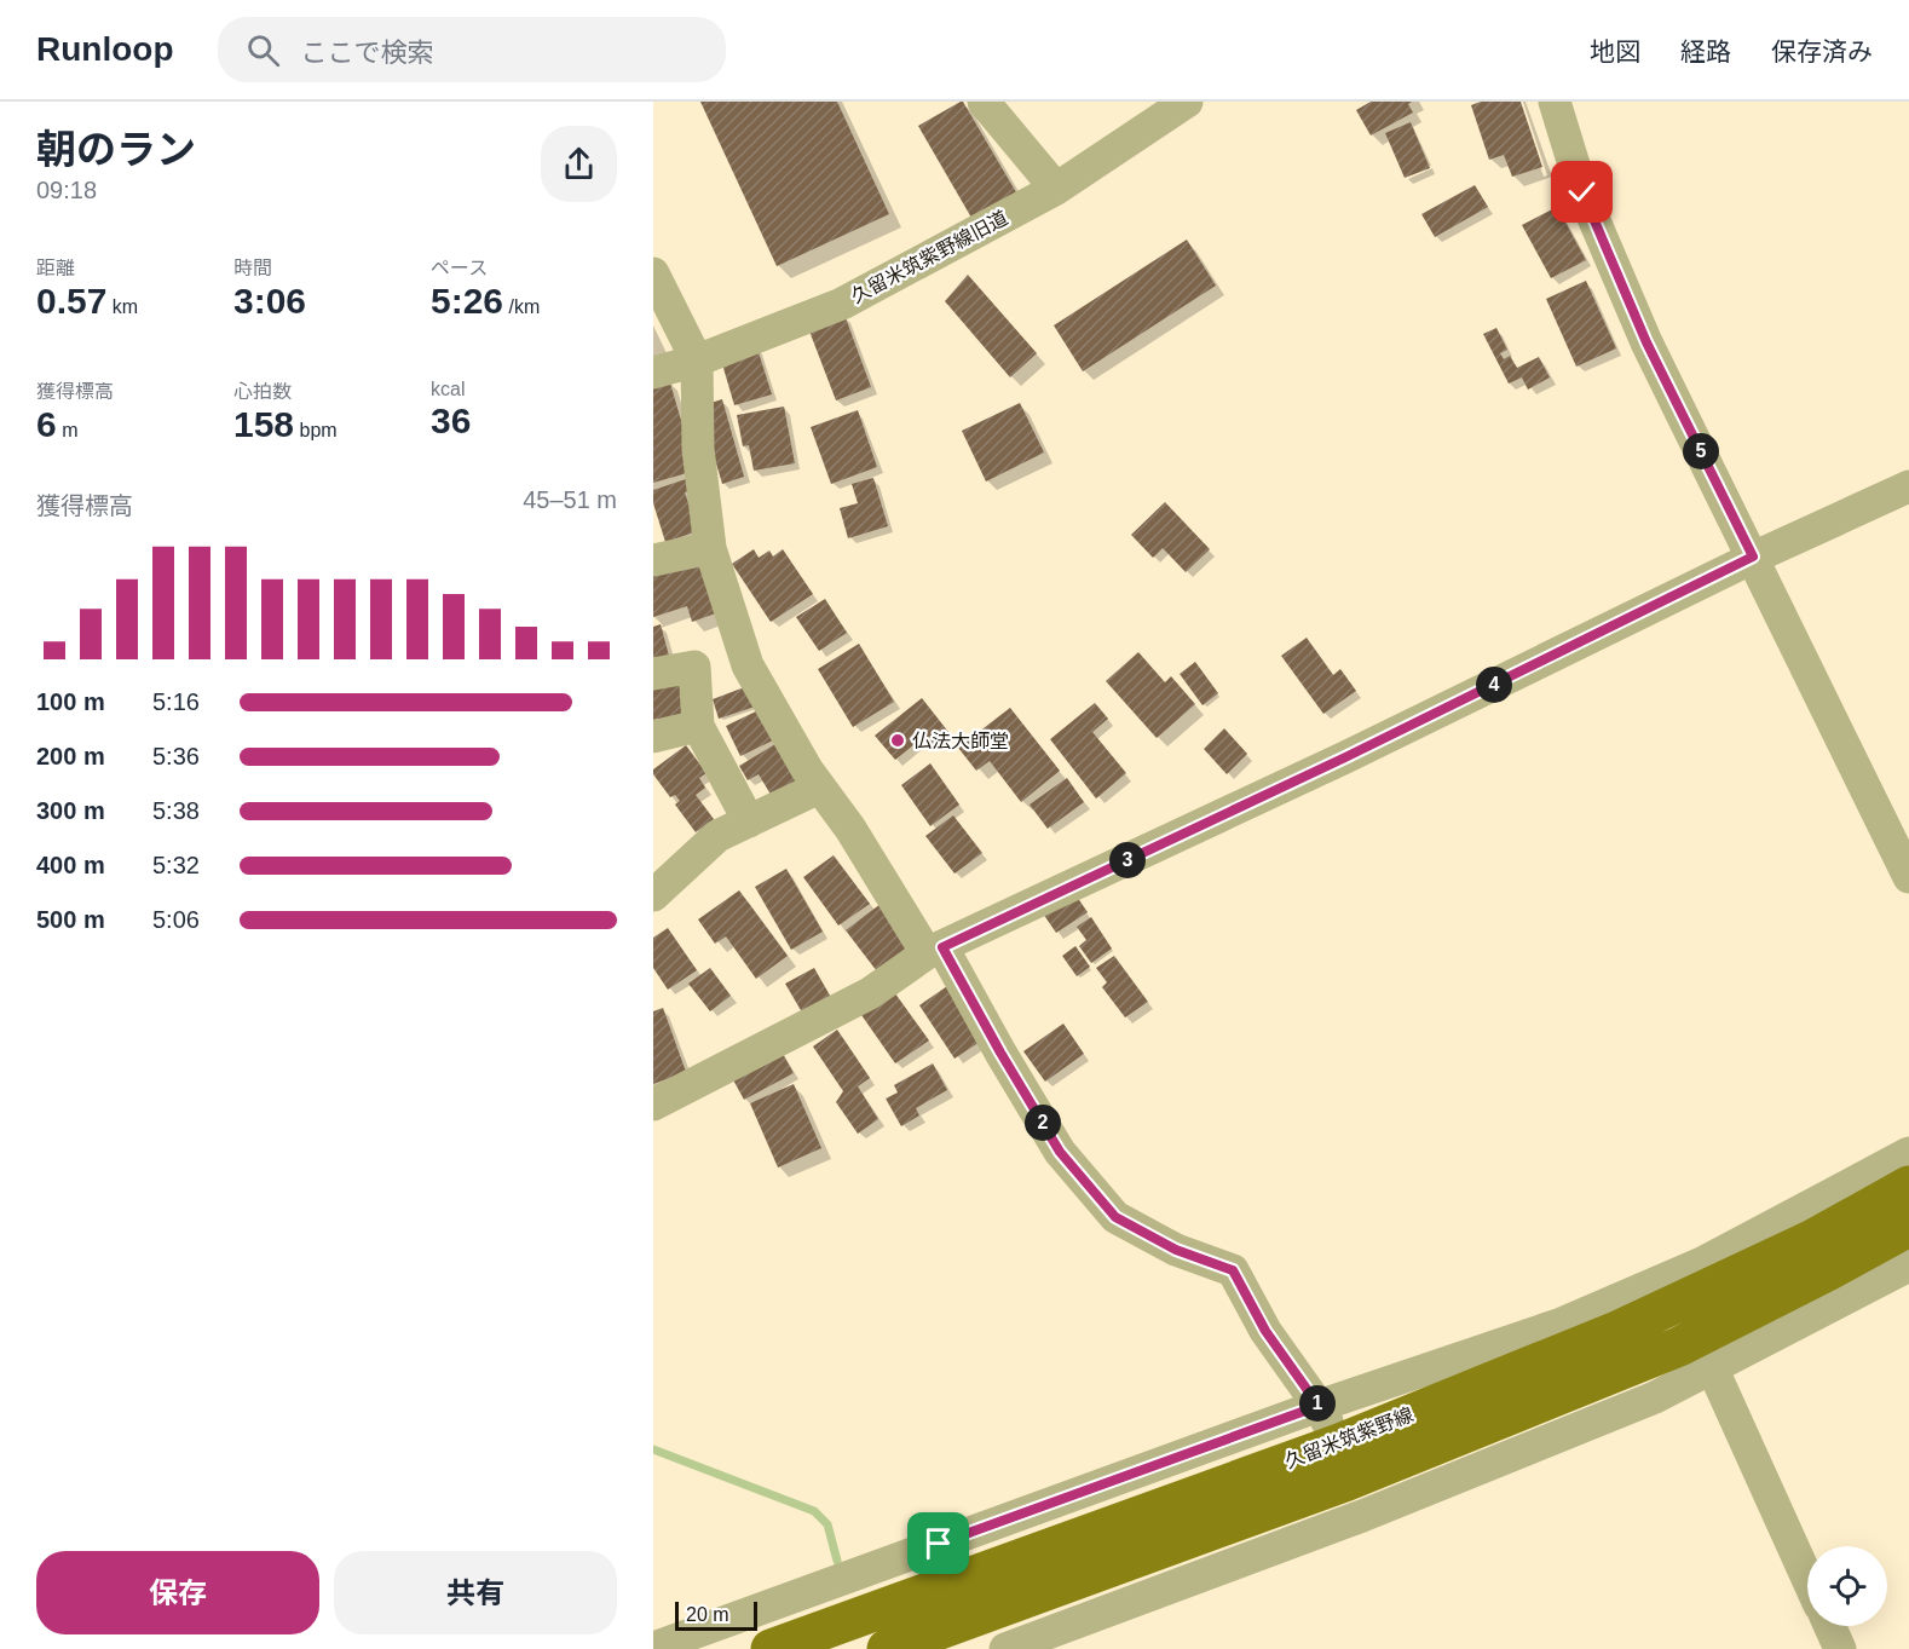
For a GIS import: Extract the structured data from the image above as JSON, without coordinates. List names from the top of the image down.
{
  "streets": {
    "main road": ["久留米筑紫野線"],
    "street": ["久留米筑紫野線旧道"]
  },
  "places": ["仏法大師堂"],
  "scale_bar": "20 m",
  "page": {
    "header": "Runloop",
    "search": "ここで検索",
    "nav": ["地図", "経路", "保存済み"],
    "heading": ["朝のラン", "09:18"],
    "stats": [
      ["距離", "0.57 km"],
      ["時間", "3:06"],
      ["ペース", "5:26 /km"],
      ["獲得標高", "6 m"],
      ["心拍数", "158 bpm"],
      ["kcal", "36"]
    ],
    "pins": [
      "5",
      "4",
      "3",
      "2",
      "1"
    ],
    "chart": ["獲得標高", "45–51 m"],
    "list": [
      {
        "name": "100 m",
        "note": "5:16"
      },
      {
        "name": "200 m",
        "note": "5:36"
      },
      {
        "name": "300 m",
        "note": "5:38"
      },
      {
        "name": "400 m",
        "note": "5:32"
      },
      {
        "name": "500 m",
        "note": "5:06"
      }
    ],
    "buttons": ["保存", "共有"],
    "scale": "20 m"
  }
}
